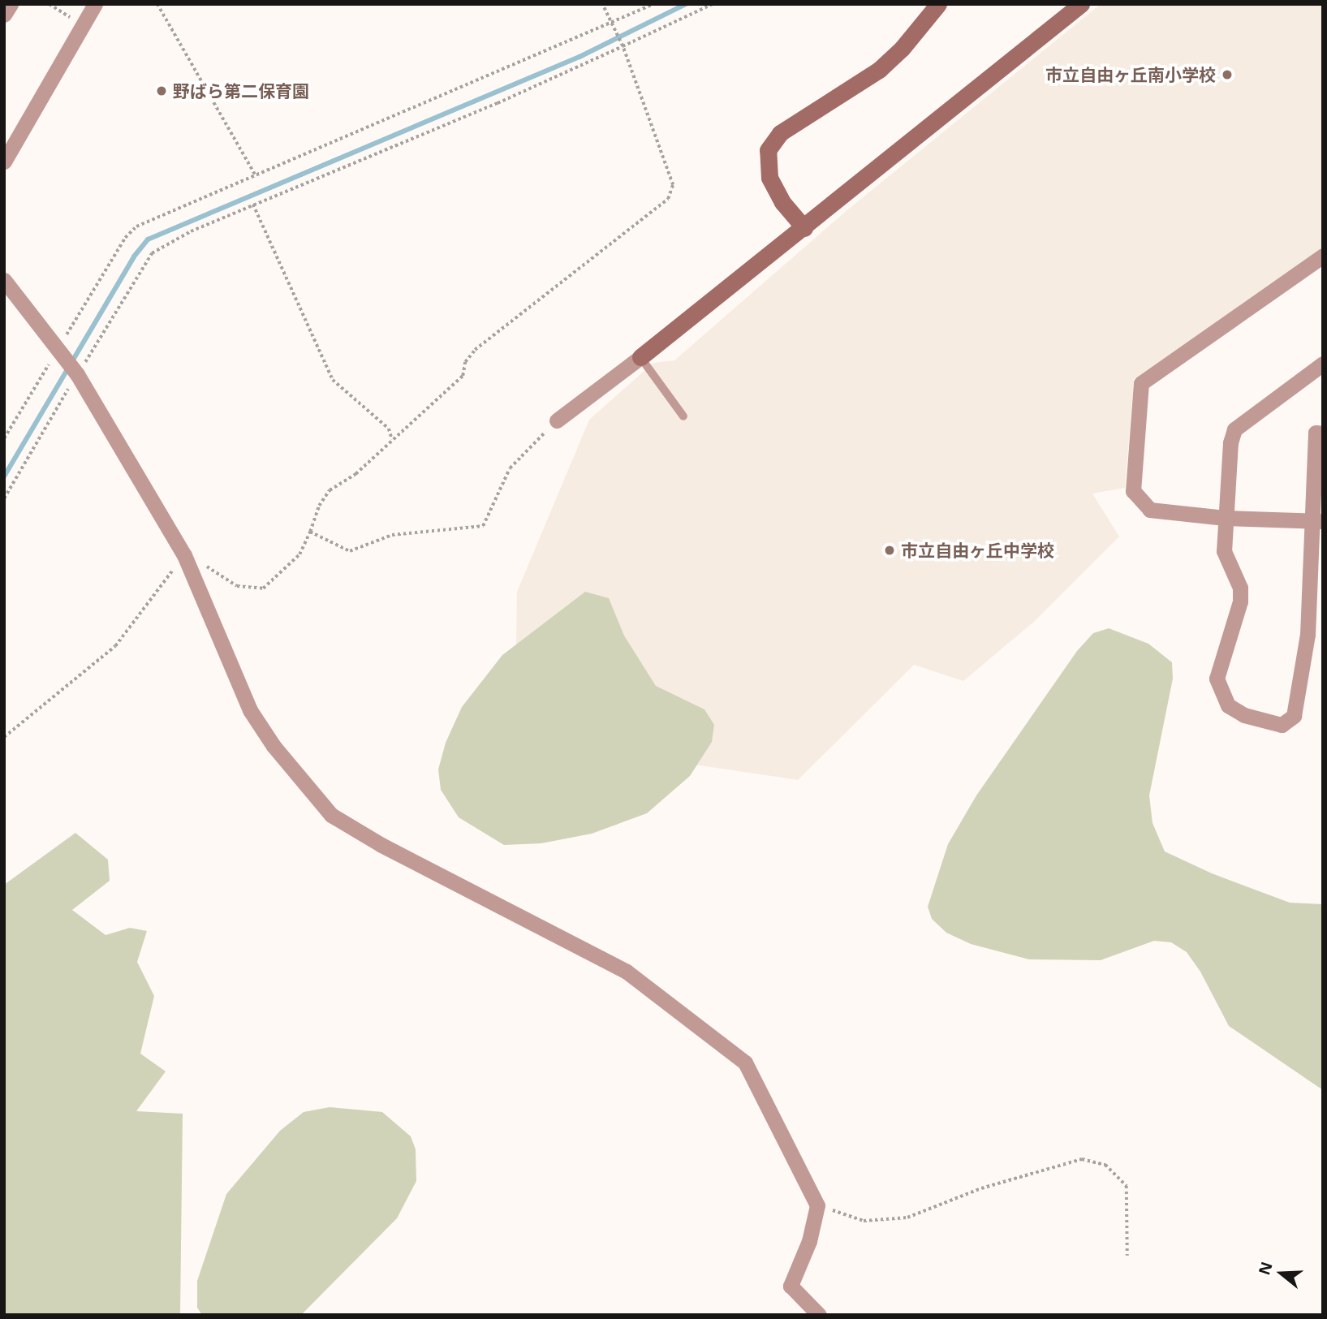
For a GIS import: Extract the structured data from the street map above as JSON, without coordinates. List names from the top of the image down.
{
  "places": ["市立自由ヶ丘南小学校", "野ばら第二保育園", "市立自由ヶ丘中学校"],
  "north": "left"
}
